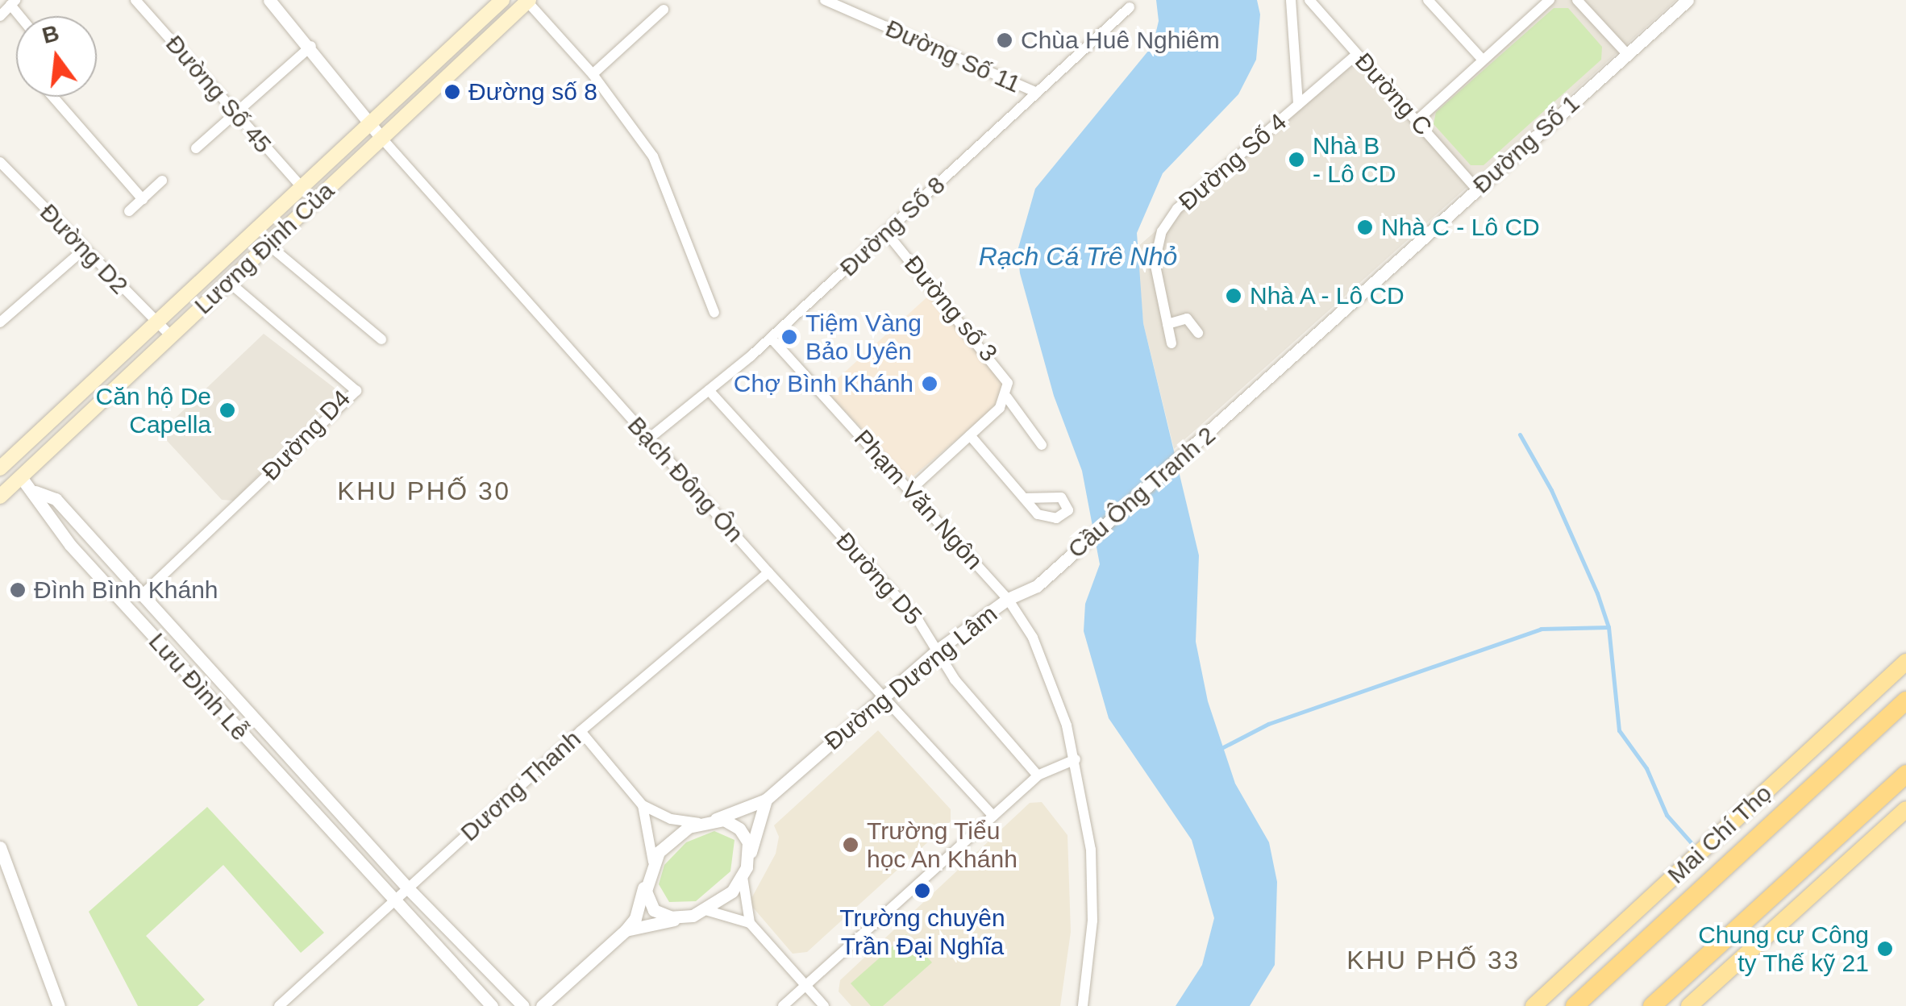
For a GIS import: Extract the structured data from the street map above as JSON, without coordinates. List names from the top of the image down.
{
  "streets": {
    "highway": ["Mai Chí Thọ"],
    "main road": ["Lương Định Của"],
    "street": [
      "Đường Số 11",
      "Đường Số 45",
      "Đường C",
      "Đường Số 1",
      "Đường Số 4",
      "Đường Số 8",
      "Đường D2",
      "Đường số 3",
      "Đường D4",
      "Bạch Đông Ôn",
      "Cầu Ông Tranh 2",
      "Phạm Văn Ngôn",
      "Đường D5",
      "Đường Dương Lâm",
      "Lưu Đình Lễ",
      "Dương Thanh"
    ]
  },
  "crossings": [
    ["Đường Số 11", "Đường Số 8"],
    ["Đường Số 45", "Lương Định Của"],
    ["Đường C", "Đường Số 1"],
    ["Đường C", "Đường Số 4"],
    ["Đường Số 1", "Cầu Ông Tranh 2"],
    ["Đường Số 8", "Đường số 3"],
    ["Đường Số 8", "Bạch Đông Ôn"],
    ["Đường Số 8", "Phạm Văn Ngôn"],
    ["Đường Số 8", "Đường D5"],
    ["Lương Định Của", "Đường D2"],
    ["Lương Định Của", "Đường D4"],
    ["Lương Định Của", "Bạch Đông Ôn"],
    ["Đường D4", "Lưu Đình Lễ"],
    ["Bạch Đông Ôn", "Đường Dương Lâm"],
    ["Bạch Đông Ôn", "Dương Thanh"],
    ["Cầu Ông Tranh 2", "Đường Dương Lâm"],
    ["Phạm Văn Ngôn", "Đường Dương Lâm"],
    ["Đường D5", "Đường Dương Lâm"],
    ["Lưu Đình Lễ", "Dương Thanh"]
  ],
  "districts": ["KHU PHỐ 30", "KHU PHỐ 33"],
  "water": ["Rạch Cá Trê Nhỏ"],
  "places": [
    "Chùa Huê Nghiêm",
    "Đường số 8",
    "Nhà B - Lô CD",
    "Nhà C - Lô CD",
    "Nhà A - Lô CD",
    "Tiệm Vàng Bảo Uyên",
    "Chợ Bình Khánh",
    "Căn hộ De Capella",
    "Đình Bình Khánh",
    "Trường Tiểu học An Khánh",
    "Trường chuyên Trần Đại Nghĩa",
    "Chung cư Công ty Thế kỹ 21"
  ],
  "north": "top"
}
